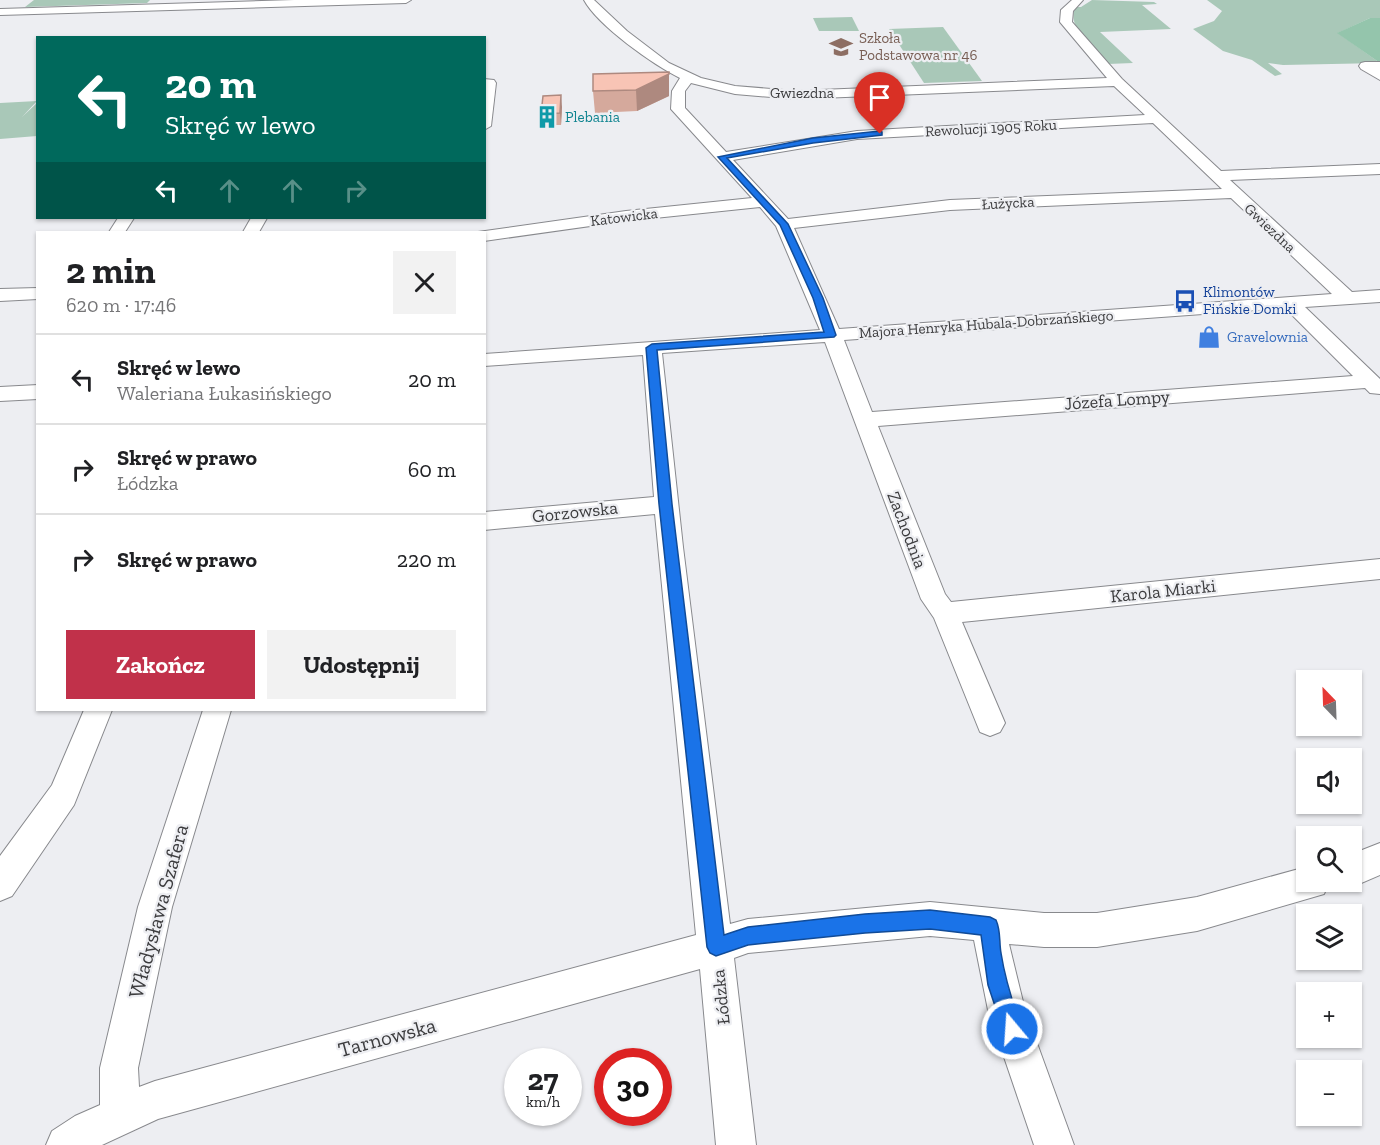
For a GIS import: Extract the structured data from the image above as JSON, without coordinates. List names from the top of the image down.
{
  "streets": {
    "street": [
      "Gwiezdna",
      "Rewolucji 1905 Roku",
      "Łużycka",
      "Katowicka",
      "Majora Henryka Hubala-Dobrzańskiego",
      "Józefa Lompy",
      "Gorzowska",
      "Zachodnia",
      "Karola Miarki",
      "Władysława Szafera",
      "Łódzka",
      "Tarnowska"
    ]
  },
  "crossings": [
    ["Gwiezdna", "Rewolucji 1905 Roku"],
    ["Gwiezdna", "Łużycka"],
    ["Gwiezdna", "Majora Henryka Hubala-Dobrzańskiego"],
    ["Gwiezdna", "Zachodnia"],
    ["Rewolucji 1905 Roku", "Zachodnia"],
    ["Łużycka", "Zachodnia"],
    ["Katowicka", "Zachodnia"],
    ["Majora Henryka Hubala-Dobrzańskiego", "Zachodnia"],
    ["Majora Henryka Hubala-Dobrzańskiego", "Łódzka"],
    ["Józefa Lompy", "Zachodnia"],
    ["Gorzowska", "Łódzka"],
    ["Zachodnia", "Karola Miarki"],
    ["Władysława Szafera", "Tarnowska"],
    ["Łódzka", "Tarnowska"]
  ],
  "places": {
    "school or university": ["Szkoła Podstawowa nr 46"],
    "building": ["Plebania"],
    "bus stop": ["Klimontów Fińskie Domki"],
    "shop": ["Gravelownia"]
  },
  "north": "top left",
  "page": {
    "turn": ["20 m", "Skręć w lewo"],
    "heading": ["2 min", "620 m · 17:46"],
    "list": [
      {
        "name": "Skręć w lewo",
        "note": "Waleriana Łukasińskiego",
        "value": "20 m"
      },
      {
        "name": "Skręć w prawo",
        "note": "Łódzka",
        "value": "60 m"
      },
      {
        "name": "Skręć w prawo",
        "value": "220 m"
      }
    ],
    "buttons": ["Zakończ", "Udostępnij"],
    "map_buttons": ["+", "−"],
    "speed": "27 km/h",
    "limit": "30"
  }
}
